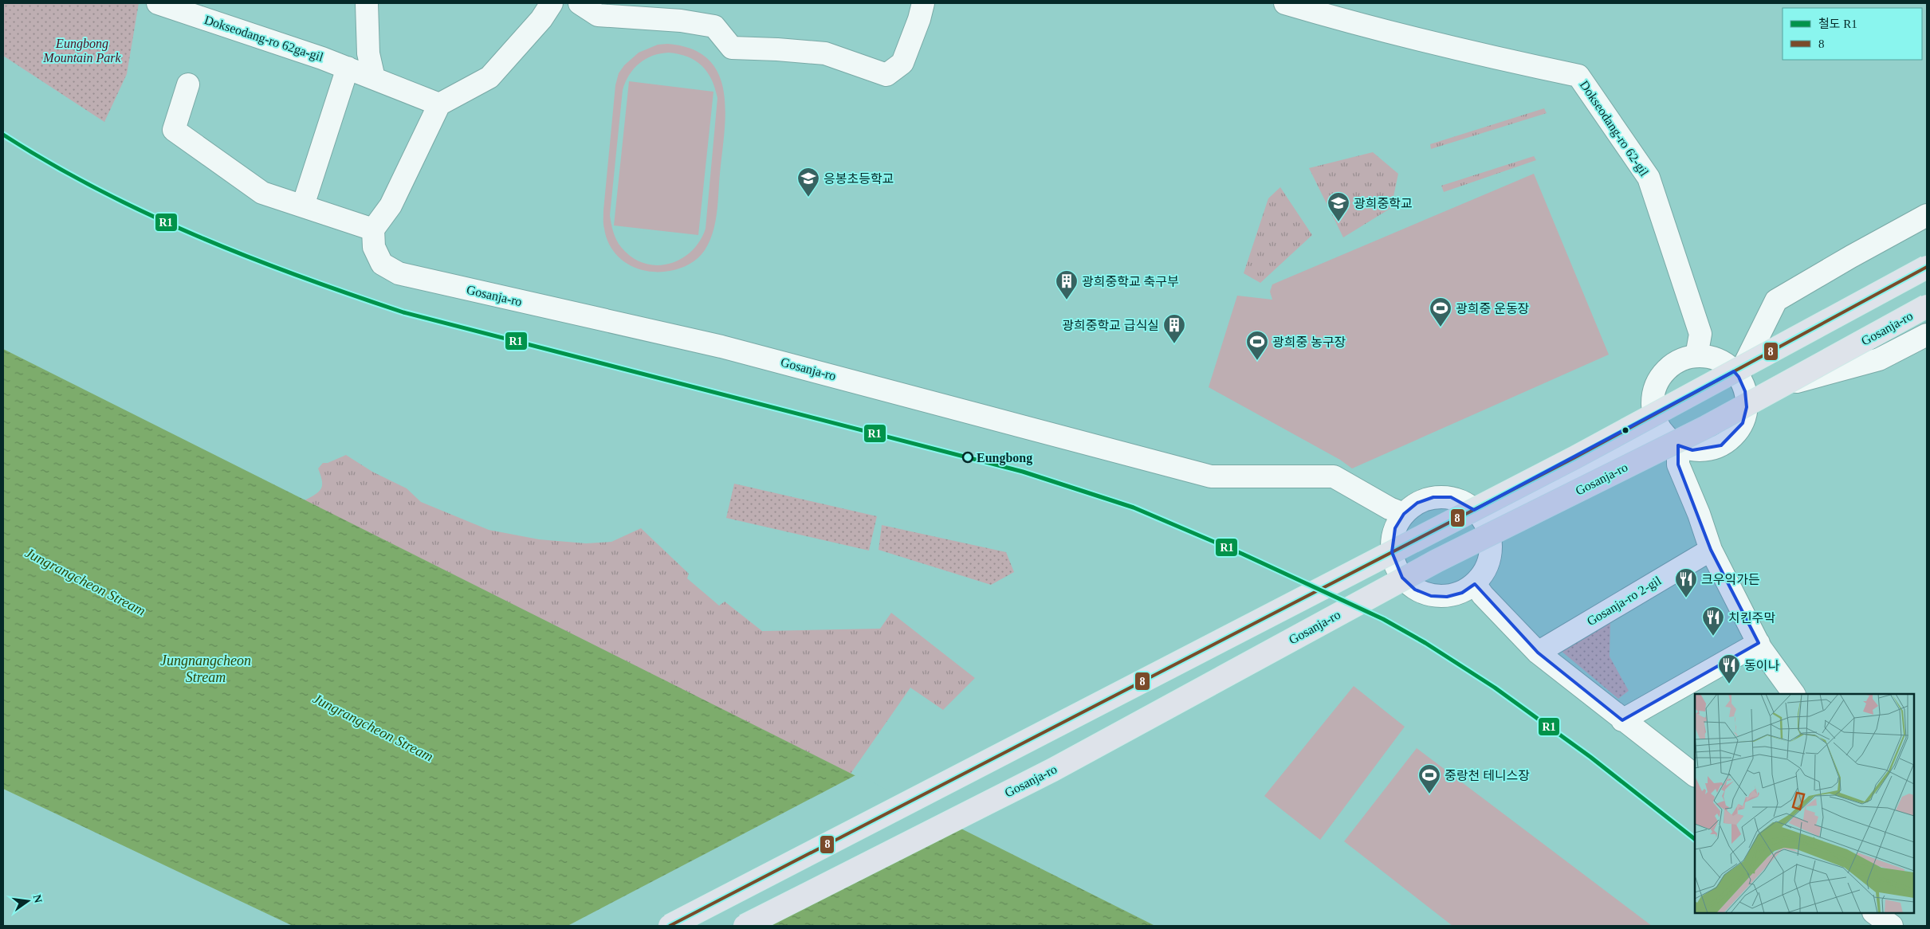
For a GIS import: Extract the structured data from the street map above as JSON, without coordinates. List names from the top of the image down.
{
  "streets": {
    "main road": ["Gosanja-ro"],
    "street": ["Dokseodang-ro 62ga-gil", "Dokseodang-ro 62-gil", "Gosanja-ro 2-gil"]
  },
  "water": ["Jungrangcheon Stream", "Jungnangcheon Stream"],
  "parks": ["Eungbong Mountain Park"],
  "places": {
    "school or university": ["응봉초등학교", "광희중학교"],
    "building": ["광희중학교 축구부", "광희중학교 급식실"],
    "sports": ["광희중 운동장", "광희중 농구장", "중랑천 테니스장"],
    "other": ["Eungbong"],
    "restaurant": ["크우익가든", "치킨주막", "동이나"]
  },
  "lines": ["rail line R1", "transit line 8"],
  "legend": ["철도 R1", "8"],
  "north": "right"
}
